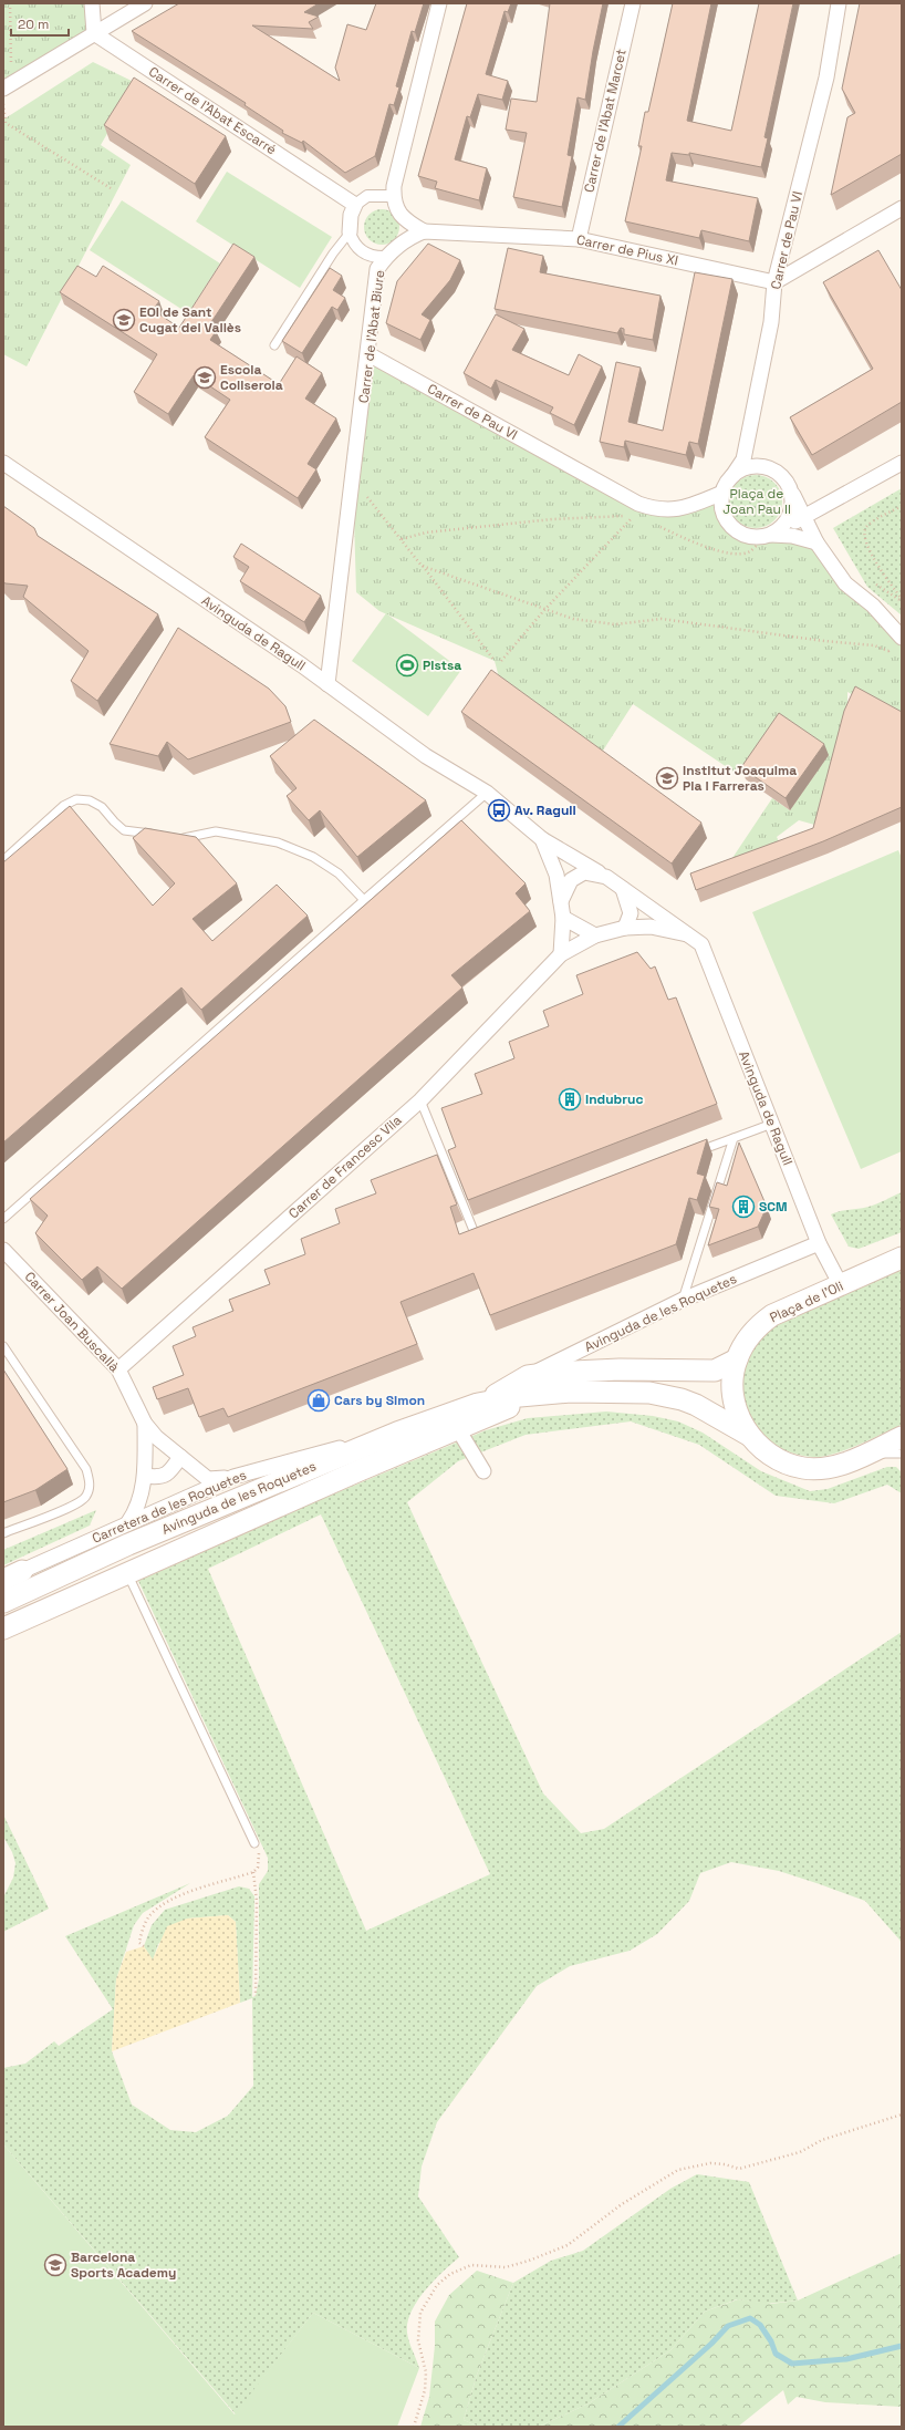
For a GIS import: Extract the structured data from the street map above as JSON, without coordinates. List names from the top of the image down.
{
  "streets": {
    "main road": ["Plaça de l'Oli", "Avinguda de les Roquetes"],
    "street": [
      "Carrer de l'Abat Escarré",
      "Carrer de l'Abat Marcet",
      "Carrer de Pau VI",
      "Carrer de Pius XI",
      "Carrer de l'Abat Biure",
      "Avinguda de Ragull",
      "Carrer de Francesc Vila",
      "Carrer Joan Buscallà",
      "Carretera de les Roquetes"
    ]
  },
  "crossings": [
    ["Carrer de l'Abat Marcet", "Carrer de Pius XI"],
    ["Carrer de Pau VI", "Carrer de Pius XI"],
    ["Carrer de Pau VI", "Carrer de l'Abat Biure"],
    ["Carrer de Pius XI", "Carrer de l'Abat Biure"],
    ["Carrer de l'Abat Biure", "Avinguda de Ragull"],
    ["Avinguda de Ragull", "Plaça de l'Oli"],
    ["Avinguda de Ragull", "Avinguda de les Roquetes"],
    ["Carrer de Francesc Vila", "Carrer Joan Buscallà"],
    ["Plaça de l'Oli", "Avinguda de les Roquetes"],
    ["Avinguda de les Roquetes", "Carretera de les Roquetes"],
    ["Carrer Joan Buscallà", "Carretera de les Roquetes"]
  ],
  "parks": ["Plaça de Joan Pau II"],
  "places": {
    "school or university": [
      "EOI de Sant Cugat del Vallès",
      "Escola Collserola",
      "Institut Joaquima Pla i Farreras",
      "Barcelona Sports Academy"
    ],
    "sports": ["Pistsa"],
    "bus stop": ["Av. Ragull"],
    "building": ["Indubruc", "SCM"],
    "shop": ["Cars by Simon"]
  },
  "scale_bar": "20 m"
}
